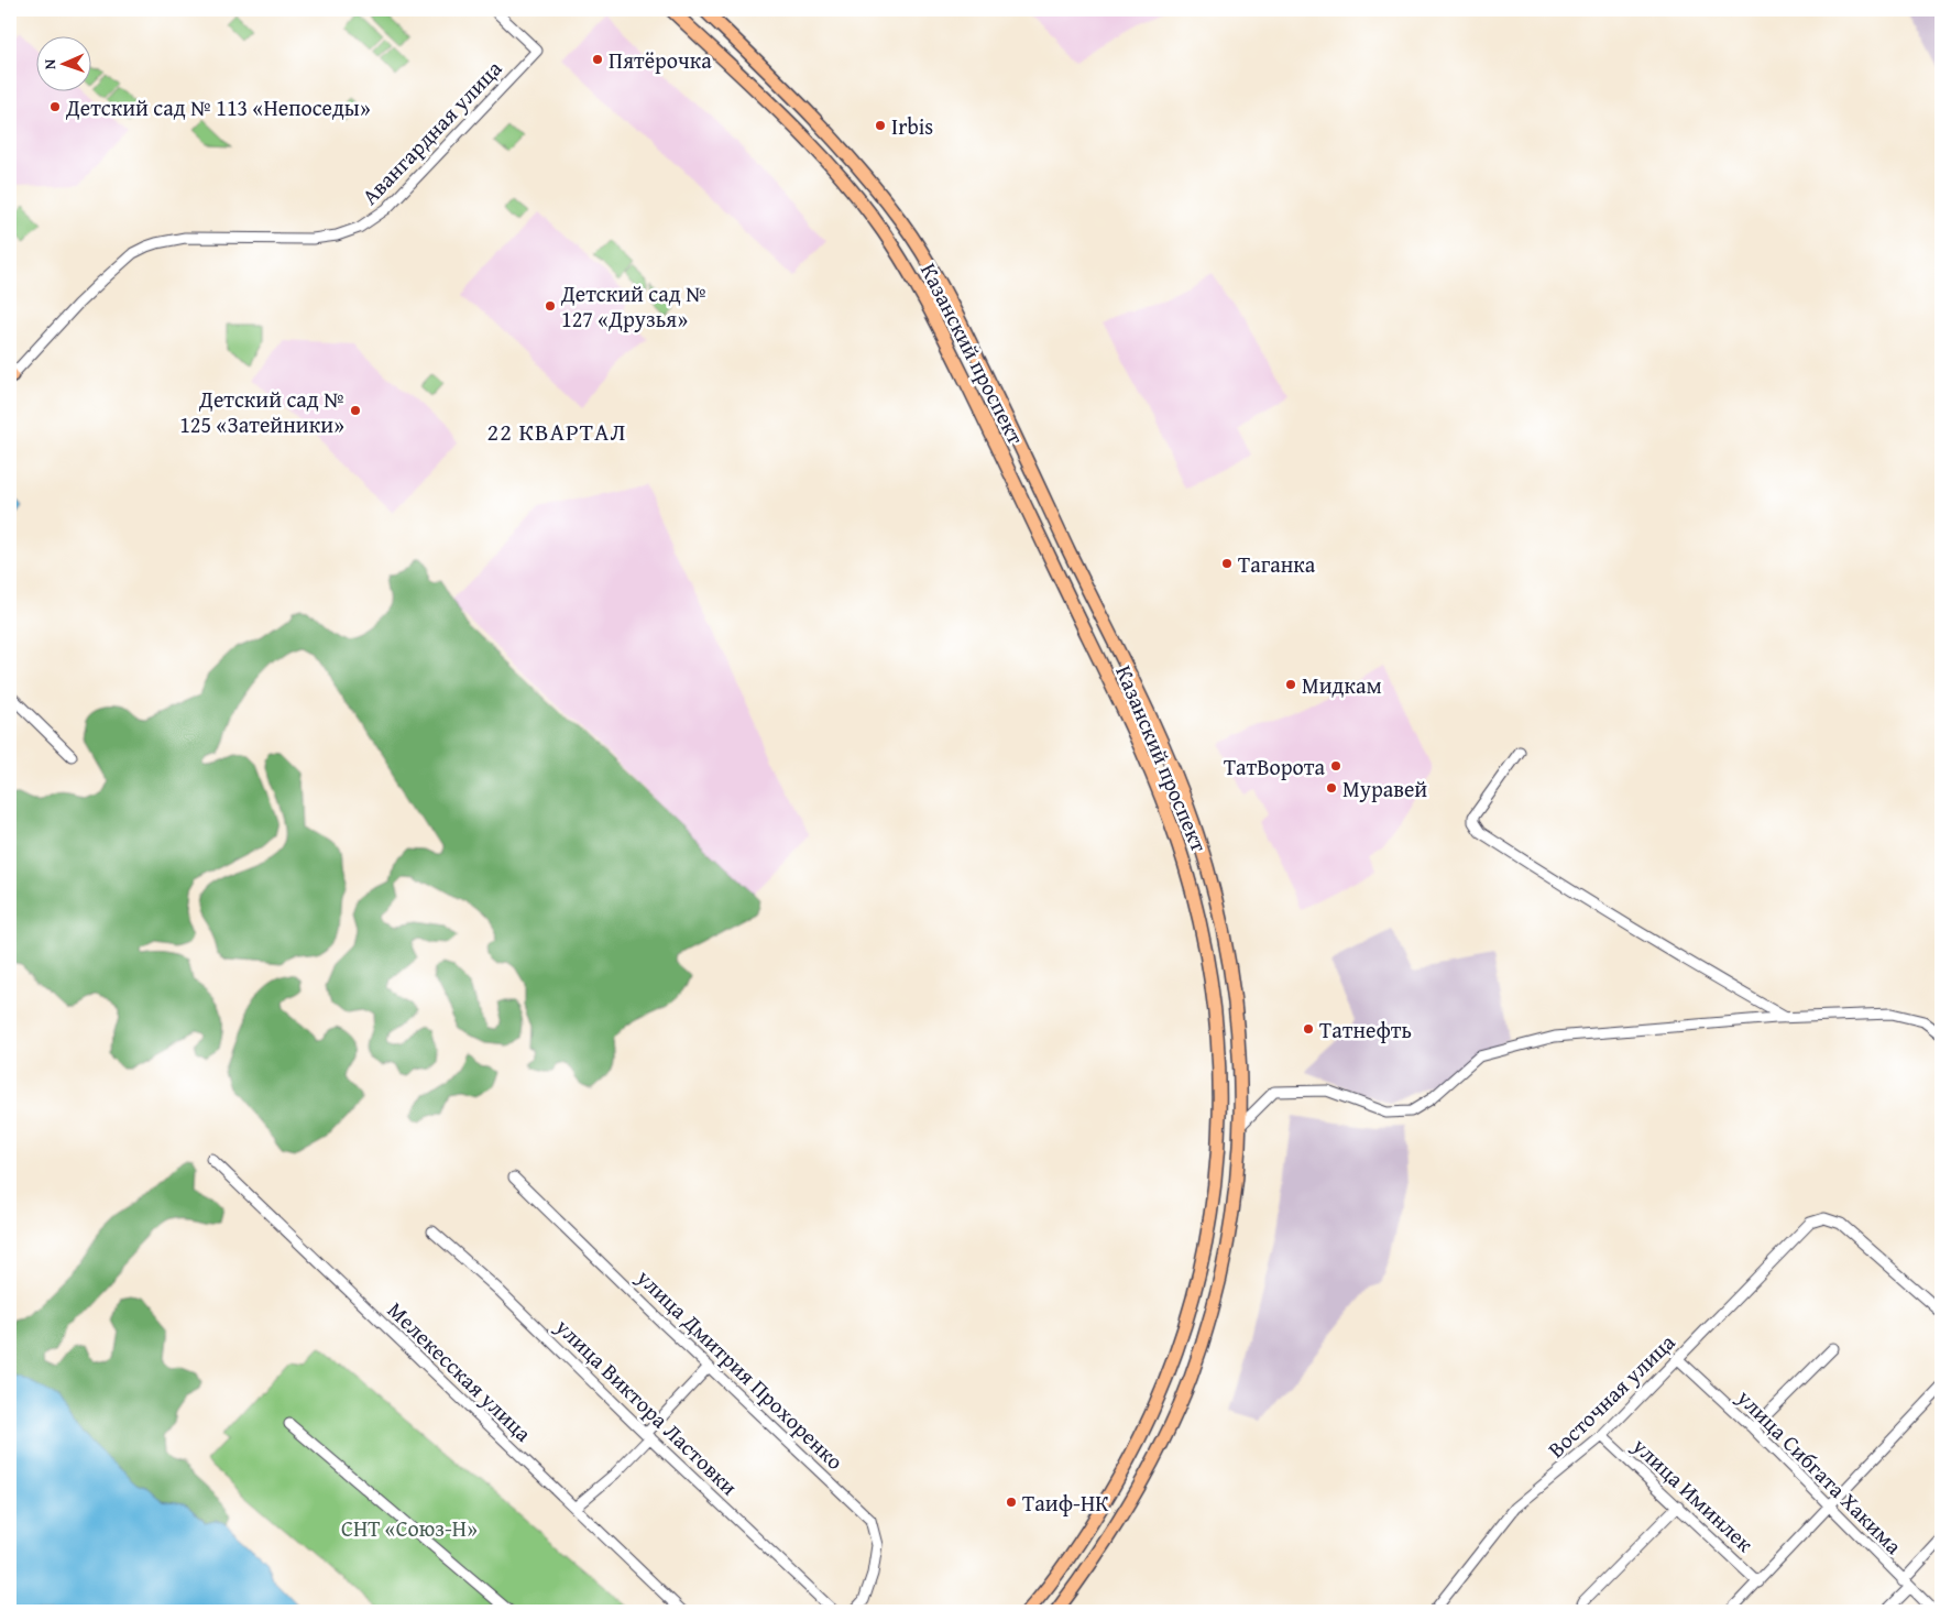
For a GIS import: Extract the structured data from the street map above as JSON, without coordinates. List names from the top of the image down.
{
  "streets": {
    "main road": ["Казанский проспект"],
    "street": [
      "Авангардная улица",
      "улица Дмитрия Прохоренко",
      "Мелекесская улица",
      "Восточная улица",
      "улица Виктора Ластовки",
      "улица Сибгата Хакима",
      "улица Иминлек"
    ]
  },
  "crossings": [
    ["Восточная улица", "улица Сибгата Хакима"],
    ["Восточная улица", "улица Иминлек"]
  ],
  "districts": ["22 КВАРТАЛ"],
  "parks": ["СНТ «Союз-Н»"],
  "places": [
    "Пятёрочка",
    "Детский сад № 113 «Непоседы»",
    "Irbis",
    "Детский сад № 127 «Друзья»",
    "Детский сад № 125 «Затейники»",
    "Таганка",
    "Мидкам",
    "ТатВорота",
    "Муравей",
    "Татнефть",
    "Таиф-НК"
  ],
  "north": "left"
}
